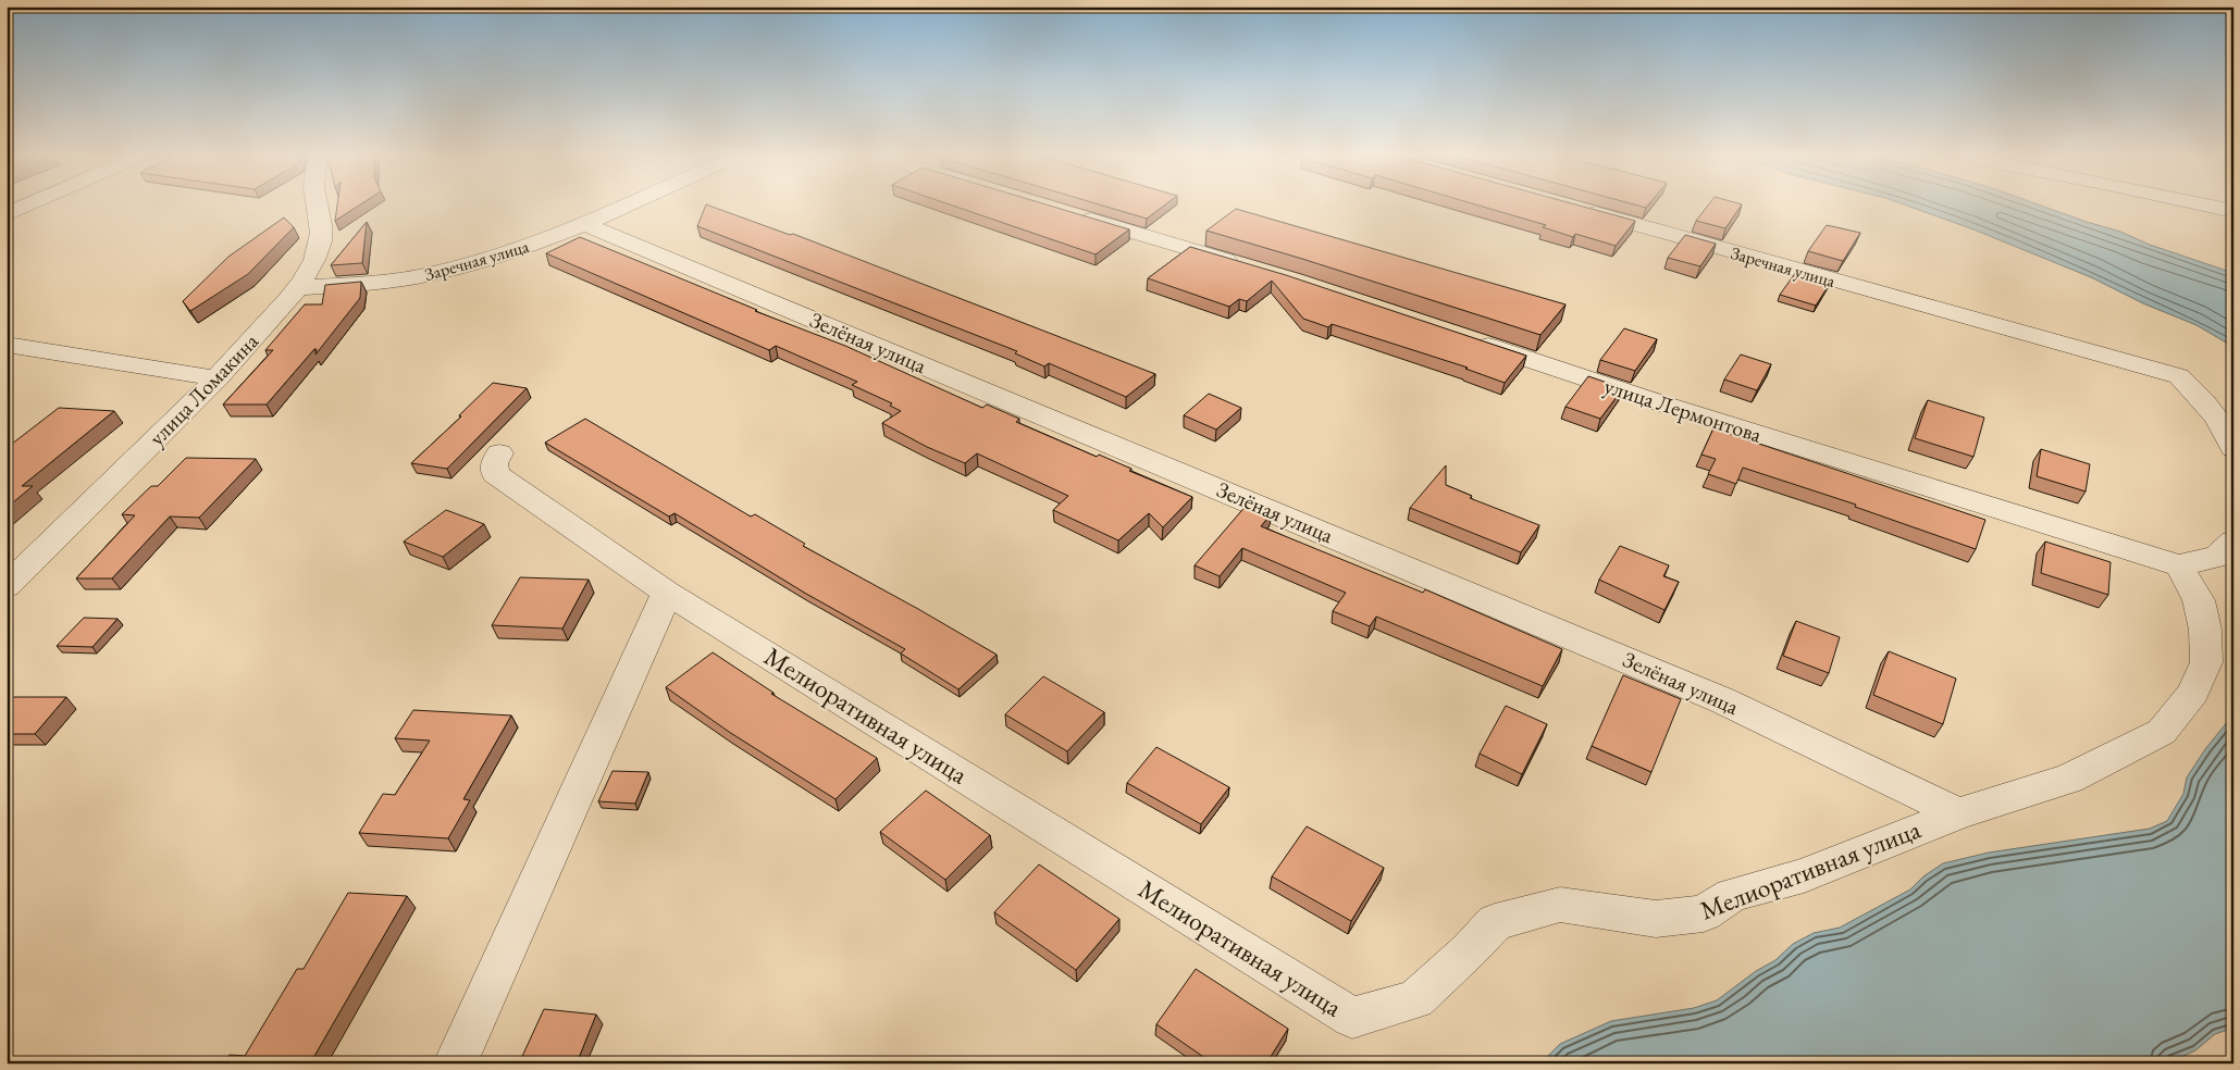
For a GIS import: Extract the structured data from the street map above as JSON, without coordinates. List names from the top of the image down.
{
  "streets": {
    "street": [
      "Заречная улица",
      "Зелёная улица",
      "улица Ломакина",
      "улица Лермонтова",
      "Мелиоративная улица"
    ]
  },
  "crossings": [
    ["Заречная улица", "Зелёная улица"],
    ["Заречная улица", "улица Ломакина"],
    ["Зелёная улица", "Мелиоративная улица"],
    ["улица Лермонтова", "Мелиоративная улица"]
  ]
}
